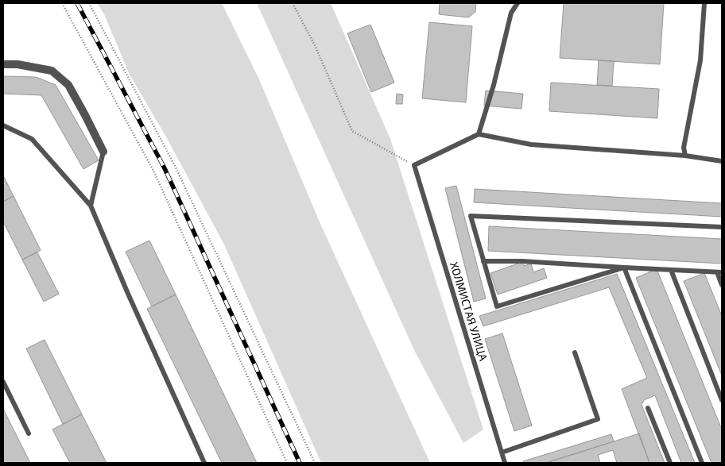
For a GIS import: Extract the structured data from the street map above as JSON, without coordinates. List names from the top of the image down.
{
  "streets": {
    "lane": ["ХОЛМИСТАЯ УЛИЦА"]
  }
}
